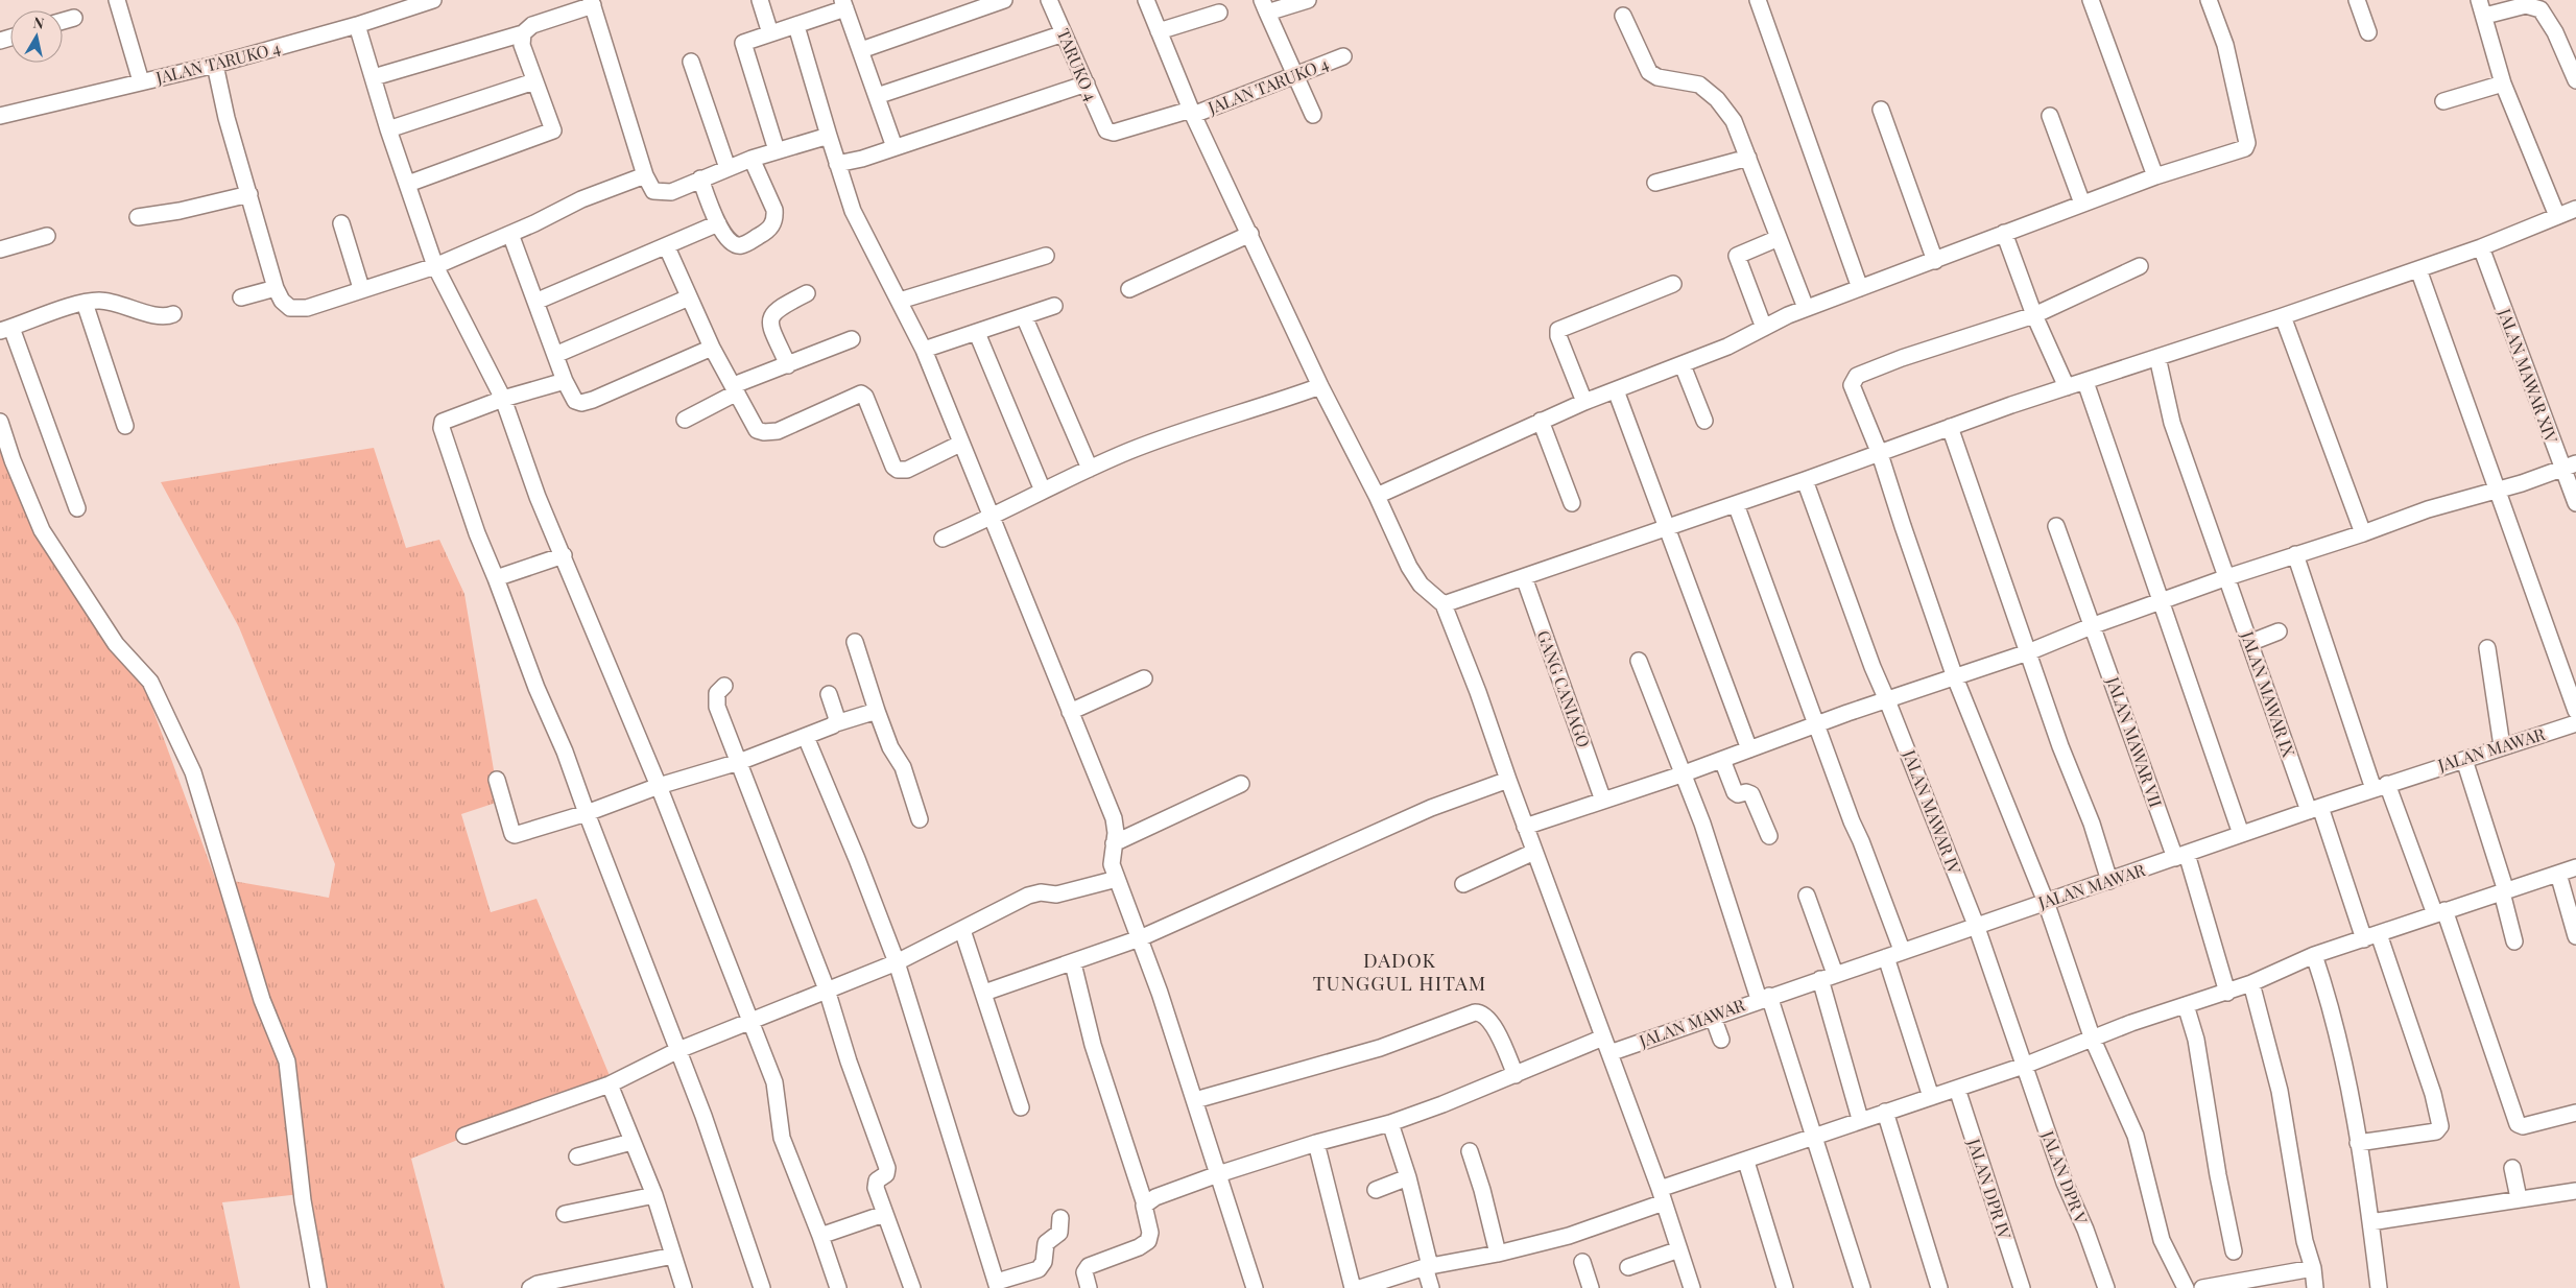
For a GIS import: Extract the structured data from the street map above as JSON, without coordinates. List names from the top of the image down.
{
  "streets": {
    "street": [
      "JALAN TARUKO 4",
      "TARUKO 4",
      "JALAN MAWAR XIV",
      "GANG CANIAGO",
      "JALAN MAWAR IX",
      "JALAN MAWAR VII",
      "JALAN MAWAR",
      "JALAN MAWAR IV",
      "JALAN DPR V",
      "JALAN DPR IV"
    ]
  },
  "crossings": [
    ["JALAN TARUKO 4", "TARUKO 4"],
    ["JALAN MAWAR IX", "JALAN MAWAR"],
    ["JALAN MAWAR VII", "JALAN MAWAR"],
    ["JALAN MAWAR", "JALAN MAWAR IV"],
    ["JALAN MAWAR IV", "JALAN DPR V"]
  ],
  "districts": ["DADOK TUNGGUL HITAM"],
  "north": "top"
}
